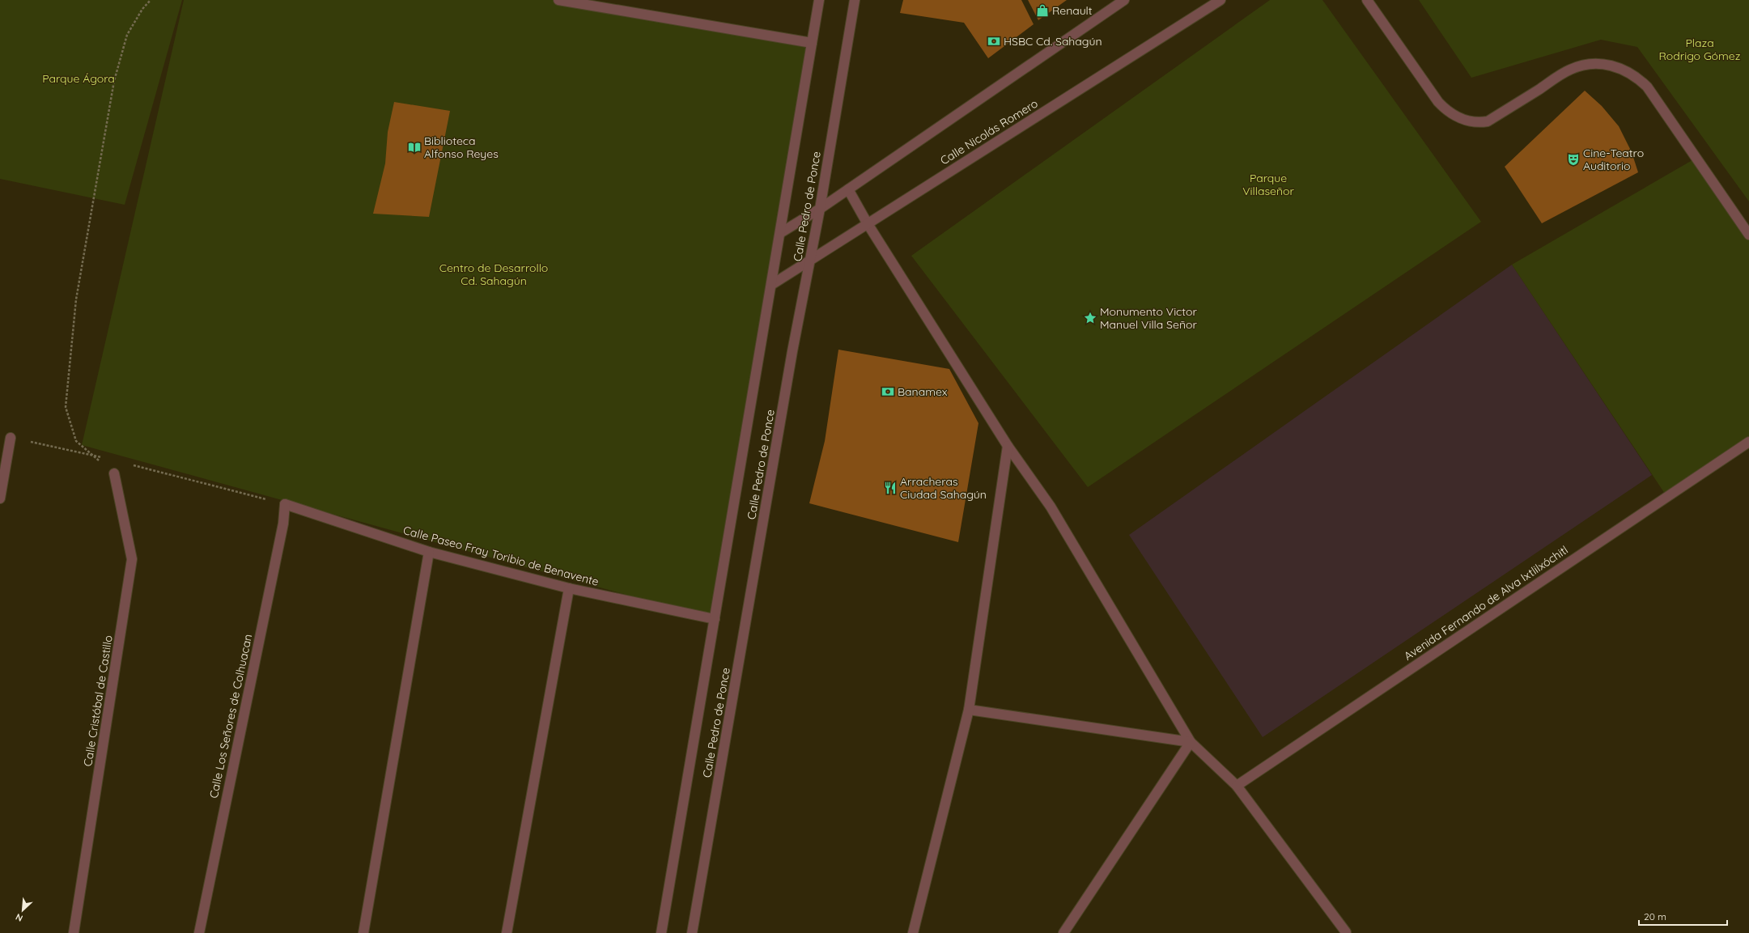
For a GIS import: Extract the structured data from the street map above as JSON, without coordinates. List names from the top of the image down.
{
  "streets": {
    "street": [
      "Calle Nicolás Romero",
      "Calle Pedro de Ponce",
      "Calle Paseo Fray Toribio de Benavente",
      "Avenida Fernando de Alva Ixtlilxóchitl",
      "Calle Cristóbal de Castillo",
      "Calle Los Señores de Colhuacan"
    ]
  },
  "crossings": [
    ["Calle Nicolás Romero", "Calle Pedro de Ponce"],
    ["Calle Pedro de Ponce", "Calle Paseo Fray Toribio de Benavente"],
    ["Calle Paseo Fray Toribio de Benavente", "Calle Los Señores de Colhuacan"]
  ],
  "parks": [
    "Plaza Rodrigo Gómez",
    "Parque Ágora",
    "Parque Villaseñor",
    "Centro de Desarrollo Cd. Sahagún"
  ],
  "places": {
    "shop": ["Renault"],
    "bank": ["HSBC Cd. Sahagún", "Banamex"],
    "library": ["Biblioteca Alfonso Reyes"],
    "theatre": ["Cine-Teatro Auditorio"],
    "place": ["Monumento Victor Manuel Villa Señor"],
    "restaurant": ["Arracheras Ciudad Sahagún"]
  },
  "scale_bar": "20 m",
  "north": "bottom left"
}
